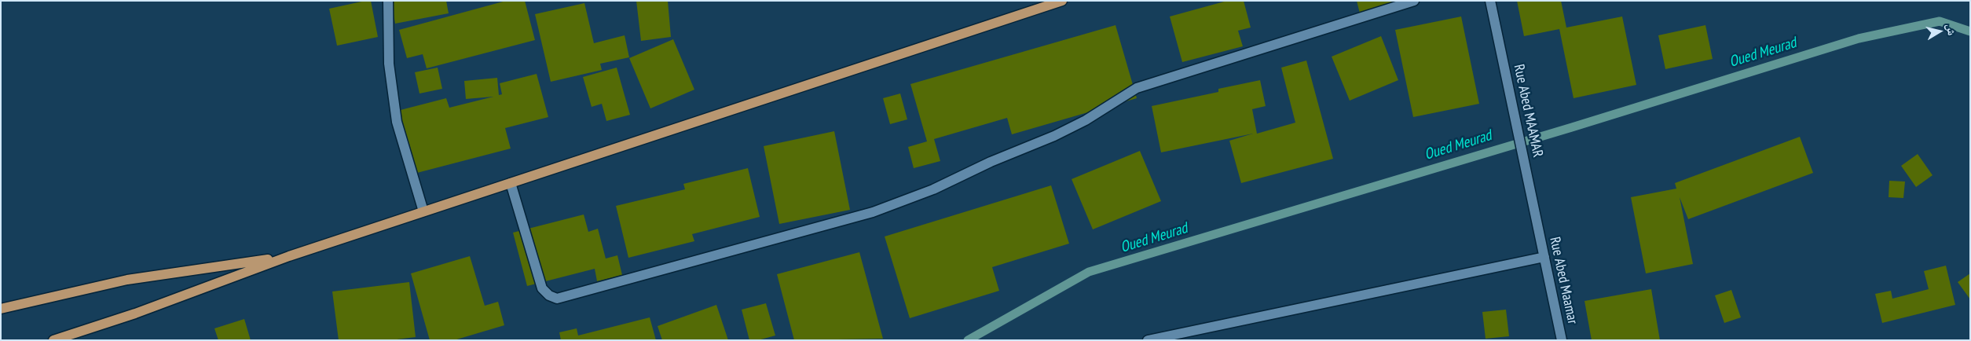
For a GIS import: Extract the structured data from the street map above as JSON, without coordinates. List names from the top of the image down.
{
  "streets": {
    "street": ["Rue Abed MAAMAR", "Rue Abed Maamar"]
  },
  "crossings": [
    ["Rue Abed MAAMAR", "Rue Abed Maamar"]
  ],
  "water": ["Oued Meurad"],
  "north": "right"
}
